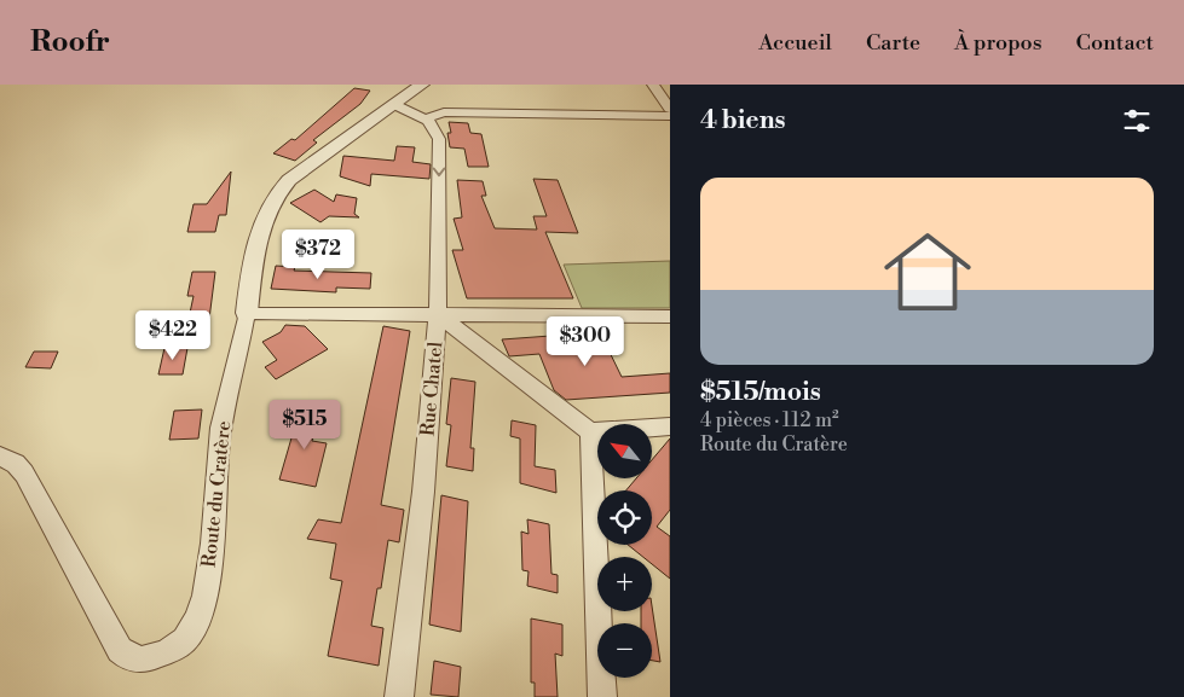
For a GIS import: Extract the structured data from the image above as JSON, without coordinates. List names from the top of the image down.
{
  "streets": {
    "street": ["Rue Chatel", "Route du Cratère"]
  },
  "north": "top left",
  "page": {
    "header": "Roofr",
    "nav": [
      "Accueil",
      "Carte",
      "À propos",
      "Contact"
    ],
    "heading": "4 biens",
    "list": [
      {
        "name": "$515/mois",
        "note": "4 pièces · 112 m² · Route du Cratère"
      }
    ],
    "price": [
      "$372",
      "$422",
      "$300",
      "$515"
    ],
    "map_buttons": ["+", "−"]
  }
}
